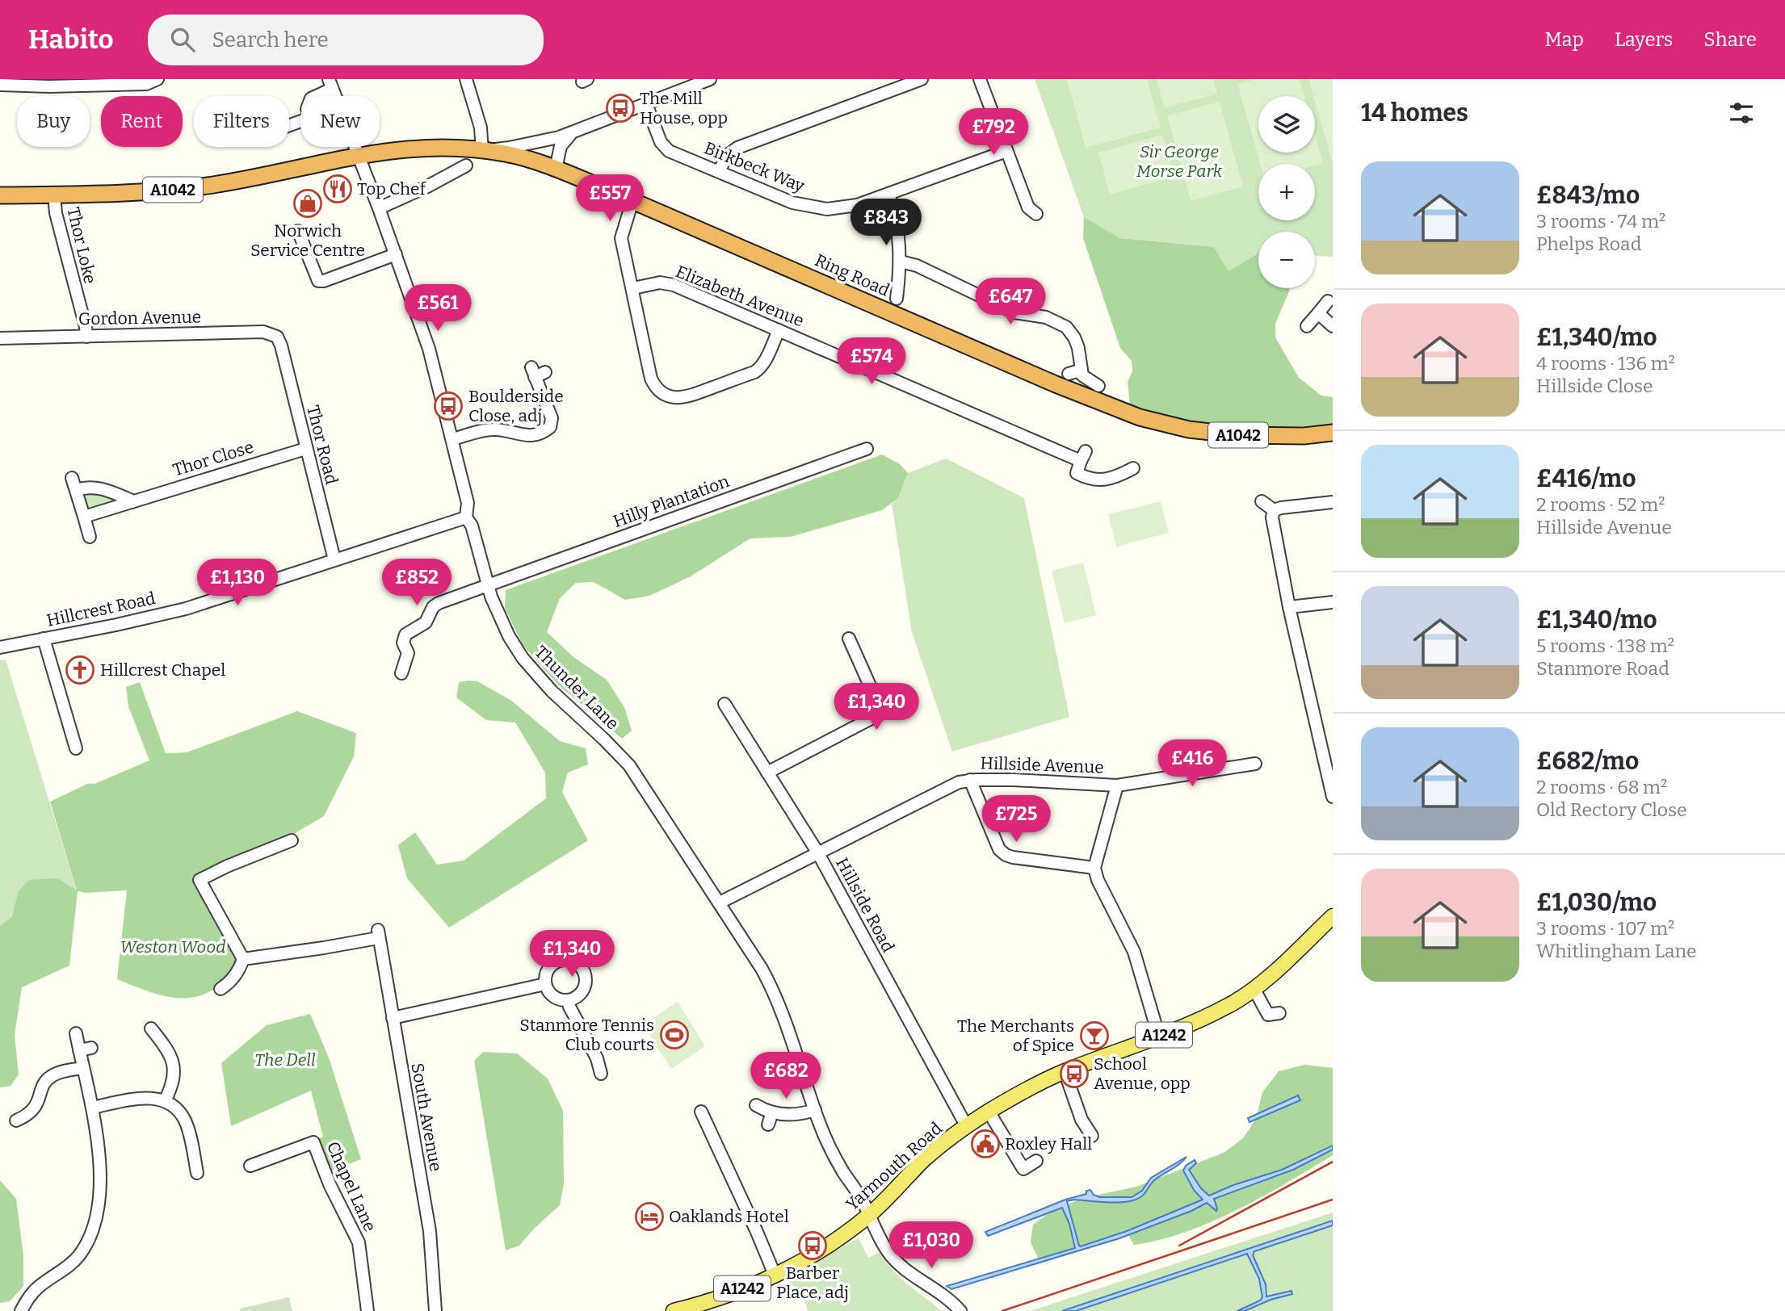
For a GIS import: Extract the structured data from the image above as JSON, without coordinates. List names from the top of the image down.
{
  "streets": {
    "highway": ["A1042", "Ring Road"],
    "main road": ["A1242", "Yarmouth Road"],
    "street": [
      "Birkbeck Way",
      "Thor Loke",
      "Elizabeth Avenue",
      "Gordon Avenue",
      "Thor Road",
      "Thor Close",
      "Hilly Plantation",
      "Hillcrest Road",
      "Thunder Lane",
      "Hillside Avenue",
      "Hillside Road",
      "South Avenue",
      "Chapel Lane"
    ]
  },
  "crossings": [
    ["A1042", "Thor Loke"],
    ["A1042", "Ring Road"],
    ["A1042", "Thunder Lane"],
    ["Thor Loke", "Gordon Avenue"],
    ["Ring Road", "Thunder Lane"],
    ["Gordon Avenue", "Thor Road"],
    ["Thor Road", "Thor Close"],
    ["Thor Road", "Hillcrest Road"],
    ["Hilly Plantation", "Thunder Lane"],
    ["Hillcrest Road", "Thunder Lane"],
    ["Thunder Lane", "Hillside Avenue"],
    ["Thunder Lane", "Yarmouth Road"],
    ["Hillside Avenue", "Hillside Road"],
    ["Hillside Road", "Yarmouth Road"]
  ],
  "parks": ["Sir George Morse Park", "Weston Wood", "The Dell"],
  "places": {
    "bus stop": [
      "The Mill House, opp",
      "Boulderside Close, adj",
      "School Avenue, opp",
      "Barber Place, adj"
    ],
    "restaurant": ["Top Chef"],
    "shop": ["Norwich Service Centre"],
    "church": ["Hillcrest Chapel"],
    "sports": ["Stanmore Tennis Club courts"],
    "bar": ["The Merchants of Spice"],
    "public building": ["Roxley Hall"],
    "hotel": ["Oaklands Hotel"]
  },
  "page": {
    "header": "Habito",
    "search": "Search here",
    "nav": ["Map", "Layers", "Share"],
    "heading": "14 homes",
    "map_buttons": ["+", "−"],
    "chip": [
      "Buy",
      "Rent",
      "Filters",
      "New"
    ],
    "price": [
      "£792",
      "£557",
      "£843",
      "£647",
      "£561",
      "£574",
      "£1,130",
      "£852",
      "£1,340",
      "£416",
      "£725",
      "£1,340",
      "£682",
      "£1,030"
    ],
    "list": [
      {
        "name": "£843/mo",
        "note": "3 rooms · 74 m² · Phelps Road"
      },
      {
        "name": "£1,340/mo",
        "note": "4 rooms · 136 m² · Hillside Close"
      },
      {
        "name": "£416/mo",
        "note": "2 rooms · 52 m² · Hillside Avenue"
      },
      {
        "name": "£1,340/mo",
        "note": "5 rooms · 138 m² · Stanmore Road"
      },
      {
        "name": "£682/mo",
        "note": "2 rooms · 68 m² · Old Rectory Close"
      },
      {
        "name": "£1,030/mo",
        "note": "3 rooms · 107 m² · Whitlingham Lane"
      }
    ]
  }
}
